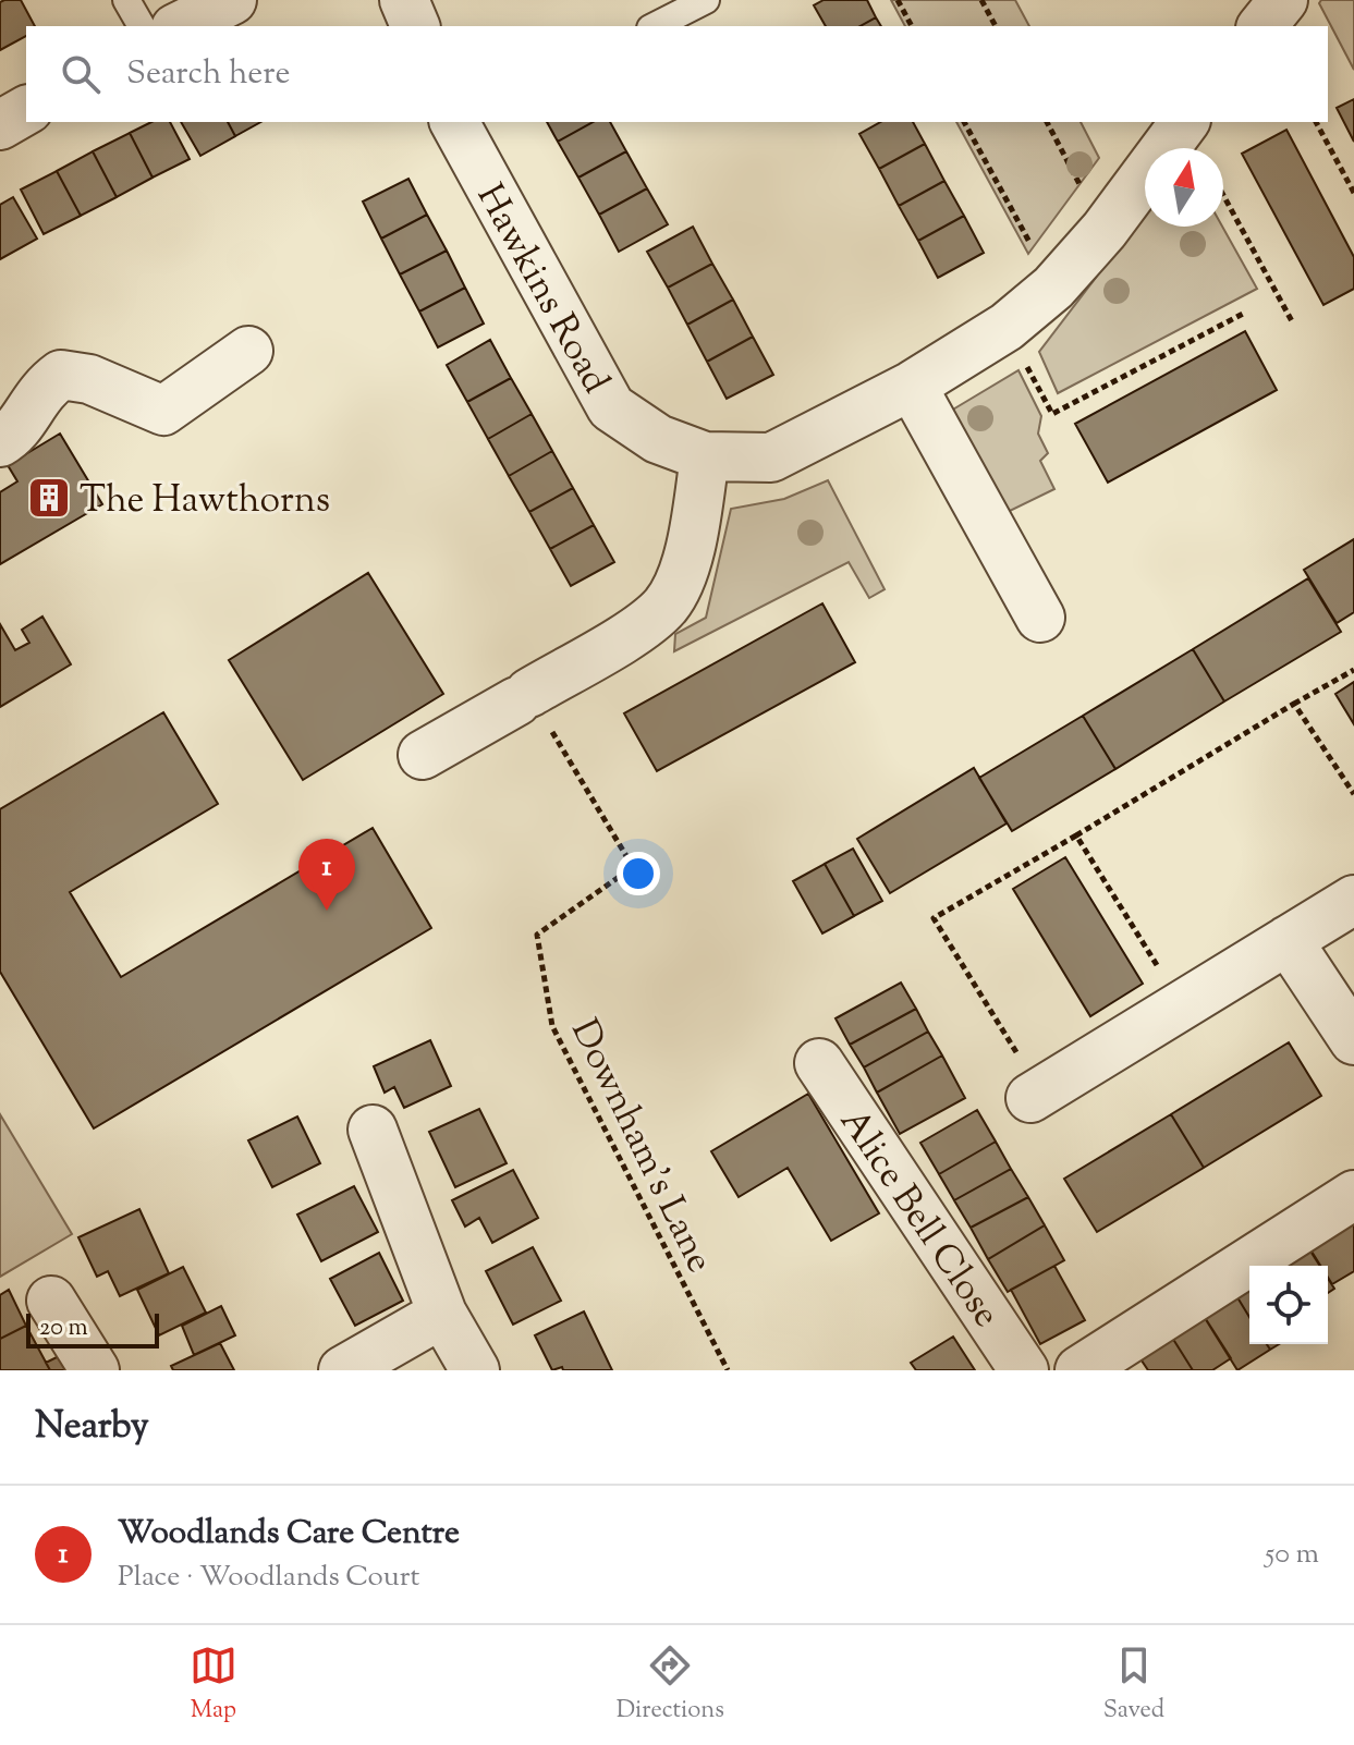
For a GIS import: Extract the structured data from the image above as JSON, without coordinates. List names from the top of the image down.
{
  "streets": {
    "street": ["Hawkins Road", "Alice Bell Close"],
    "path": ["Downham's Lane"]
  },
  "places": {
    "building": ["The Hawthorns"]
  },
  "scale_bar": "20 m",
  "north": "top",
  "page": {
    "search": "Search here",
    "pins": "1",
    "scale": "20 m",
    "heading": "Nearby",
    "list": [
      {
        "mark": "1",
        "name": "Woodlands Care Centre",
        "note": "Place · Woodlands Court",
        "value": "50 m"
      }
    ],
    "nav": ["Map", "Directions", "Saved"]
  }
}
